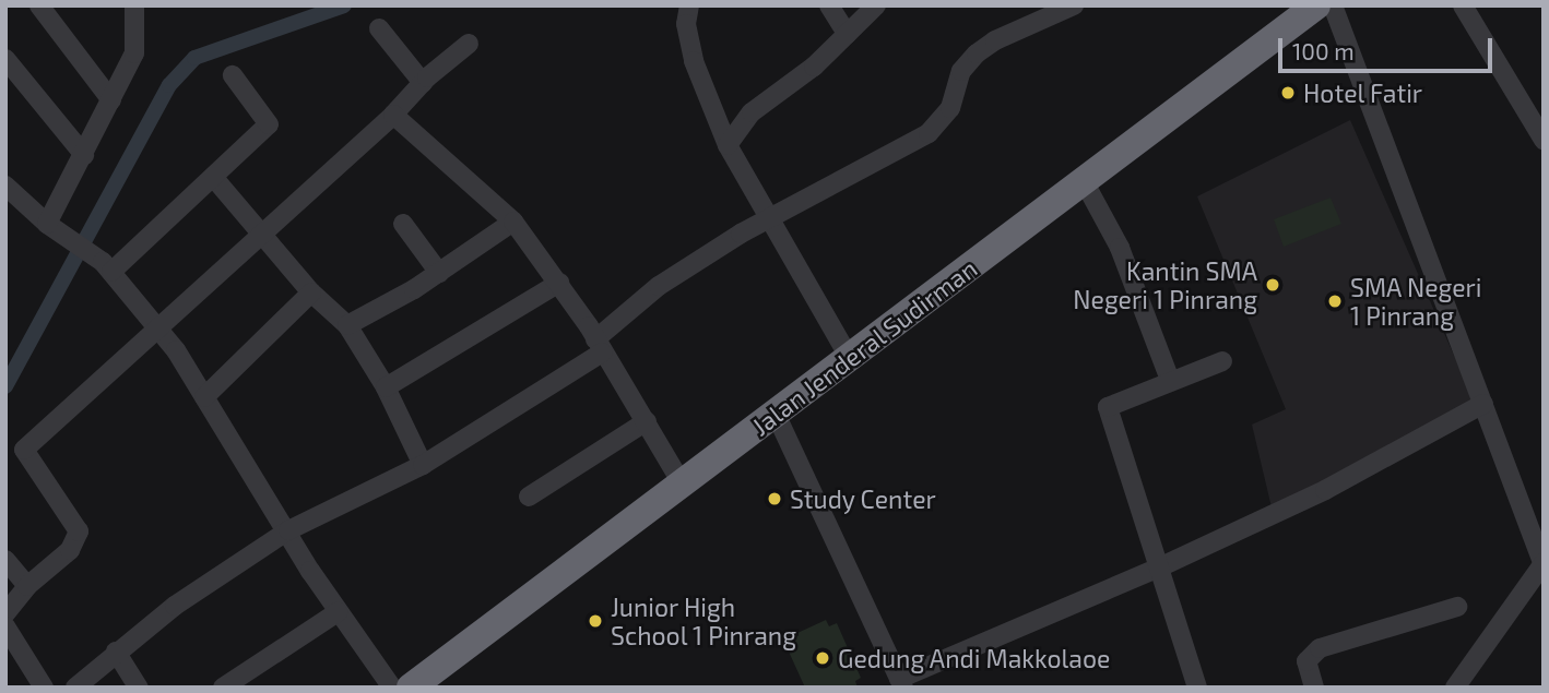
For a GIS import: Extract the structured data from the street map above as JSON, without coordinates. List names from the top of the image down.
{
  "streets": {
    "highway": ["Jalan Jenderal Sudirman"]
  },
  "places": [
    "Hotel Fatir",
    "Kantin SMA Negeri 1 Pinrang",
    "SMA Negeri 1 Pinrang",
    "Study Center",
    "Junior High School 1 Pinrang",
    "Gedung Andi Makkolaoe"
  ],
  "scale_bar": "100 m"
}
